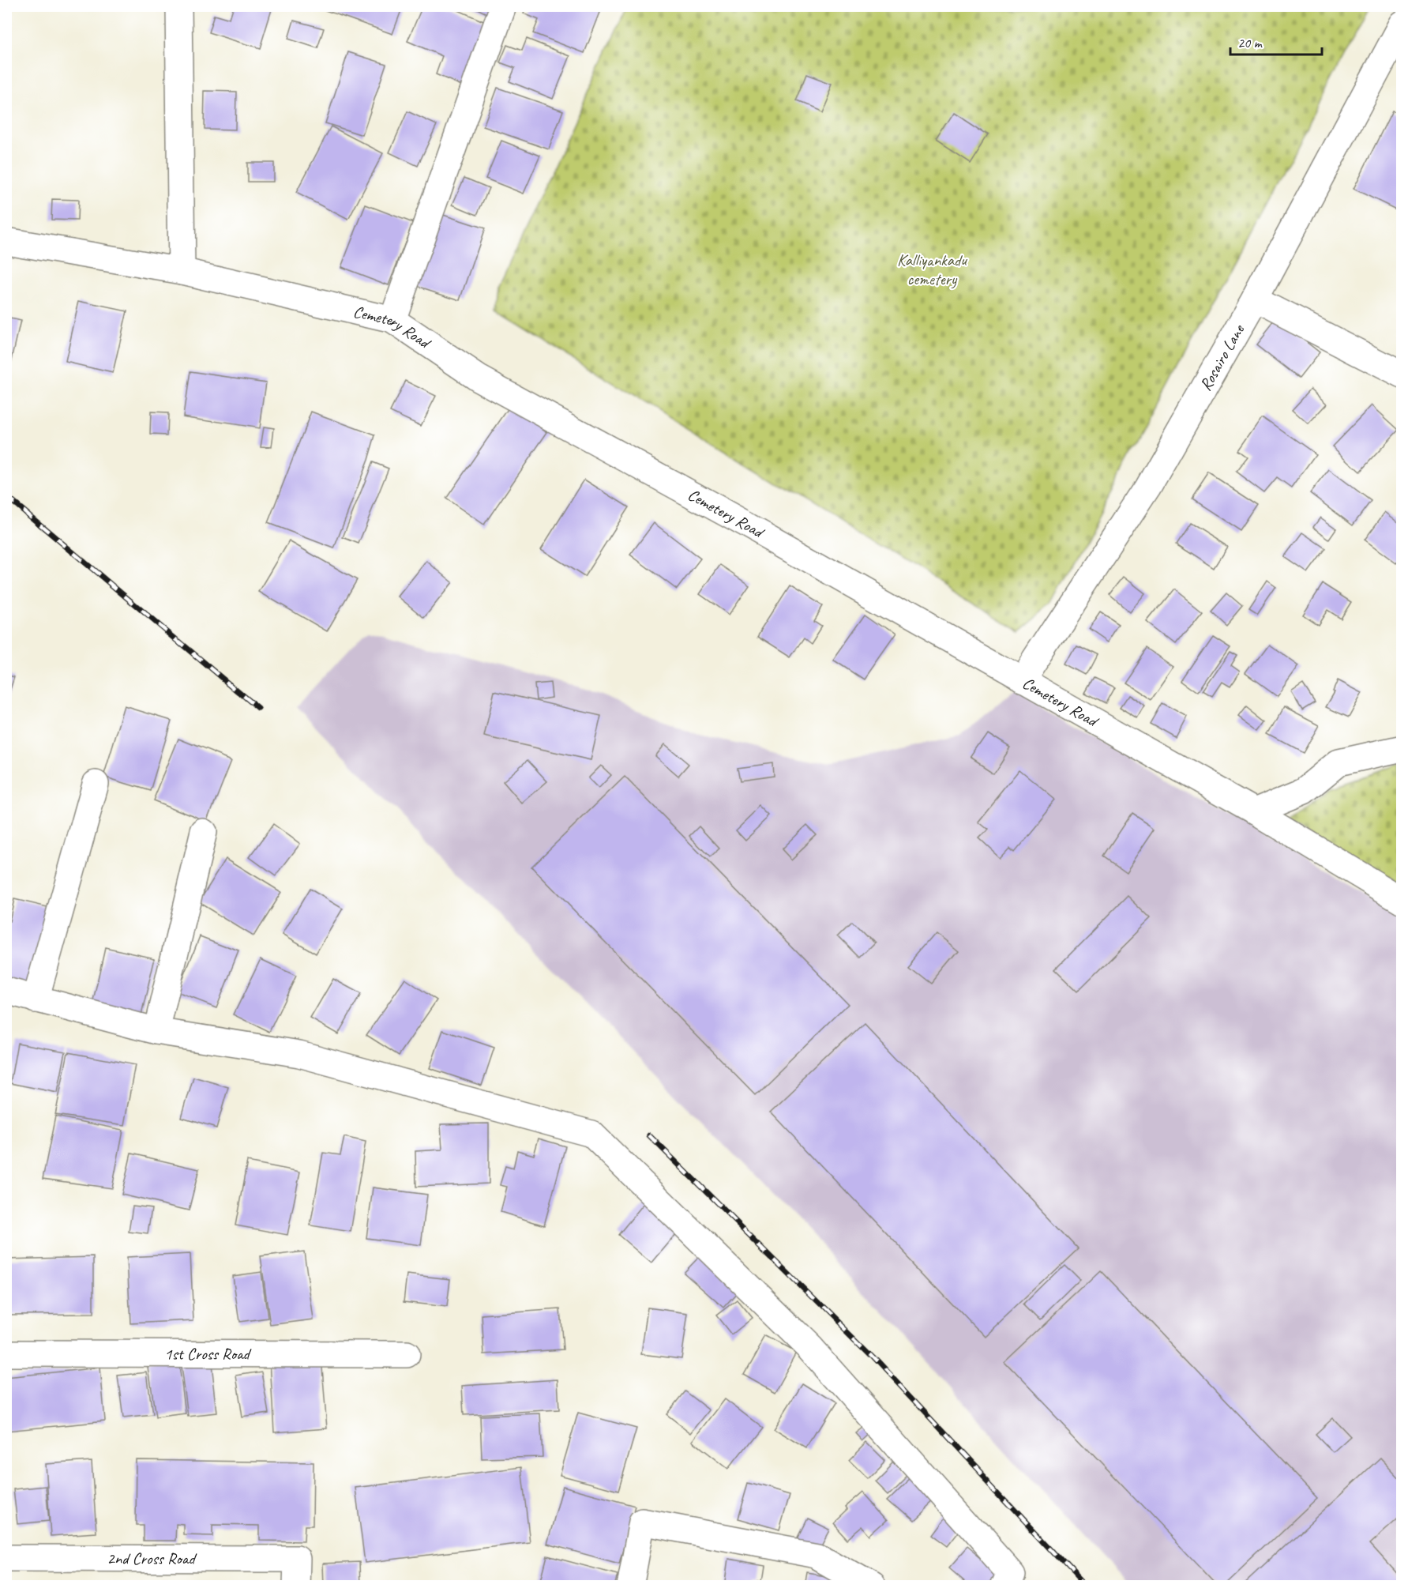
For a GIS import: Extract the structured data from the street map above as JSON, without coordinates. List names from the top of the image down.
{
  "streets": {
    "street": [
      "Cemetery Road",
      "Rosairo Lane",
      "1st Cross Road",
      "2nd Cross Road"
    ]
  },
  "crossings": [
    ["Cemetery Road", "Rosairo Lane"]
  ],
  "parks": ["Kalliyankadu cemetery"],
  "scale_bar": "20 m"
}
